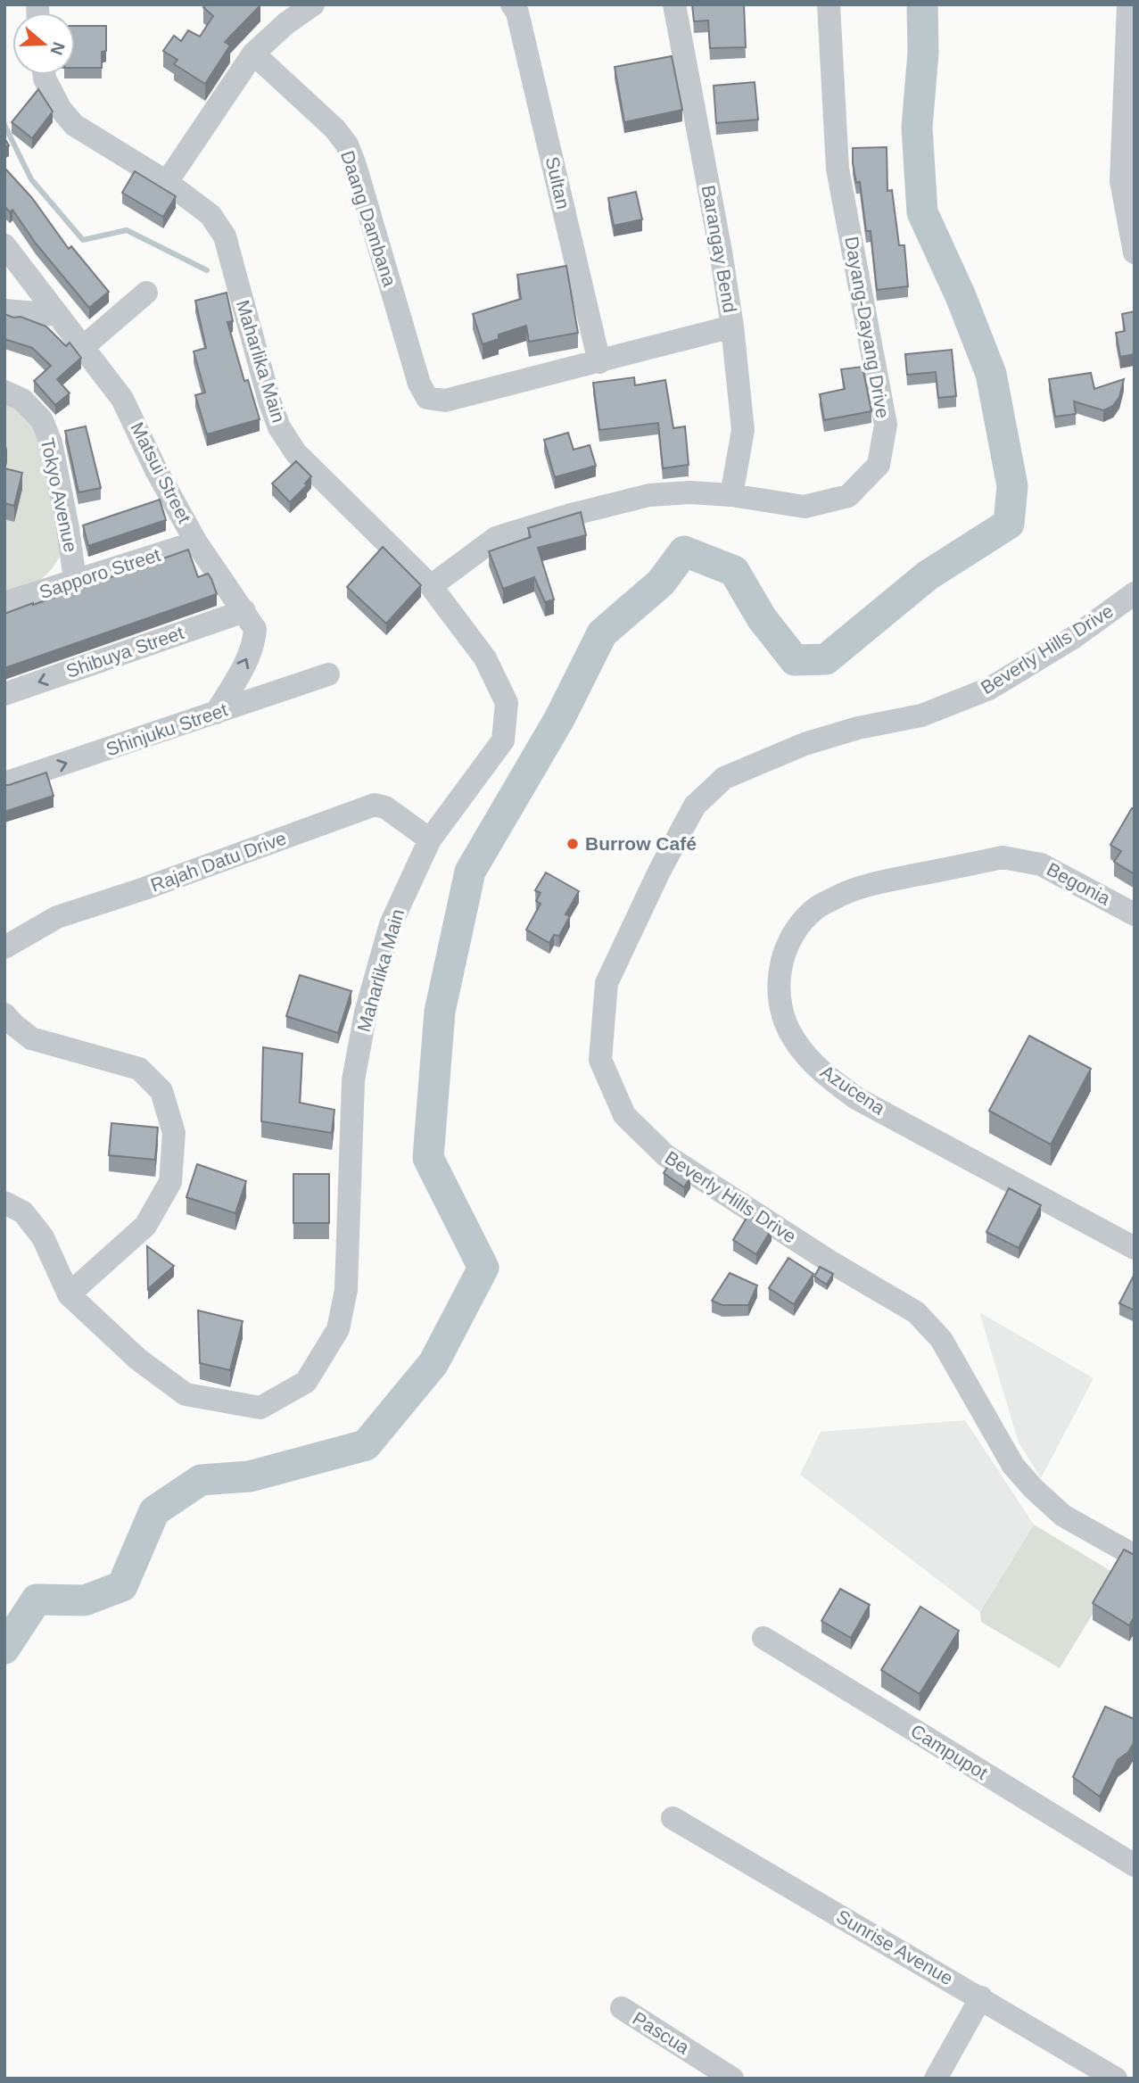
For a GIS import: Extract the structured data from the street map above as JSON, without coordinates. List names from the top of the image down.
{
  "streets": {
    "street": [
      "Sultan",
      "Daang Dambana",
      "Barangay Bend",
      "Dayang-Dayang Drive",
      "Maharlika Main",
      "Matsui Street",
      "Tokyo Avenue",
      "Sapporo Street",
      "Beverly Hills Drive",
      "Shibuya Street",
      "Shinjuku Street",
      "Rajah Datu Drive",
      "Begonia",
      "Azucena",
      "Campupot",
      "Sunrise Avenue",
      "Pascua"
    ]
  },
  "crossings": [
    ["Sultan", "Daang Dambana"],
    ["Barangay Bend", "Dayang-Dayang Drive"],
    ["Dayang-Dayang Drive", "Maharlika Main"],
    ["Maharlika Main", "Rajah Datu Drive"],
    ["Matsui Street", "Sapporo Street"],
    ["Matsui Street", "Shibuya Street"],
    ["Matsui Street", "Shinjuku Street"],
    ["Tokyo Avenue", "Sapporo Street"],
    ["Begonia", "Azucena"]
  ],
  "one_way": ["Shibuya Street", "Shinjuku Street"],
  "places": ["Burrow Café"],
  "north": "right"
}
